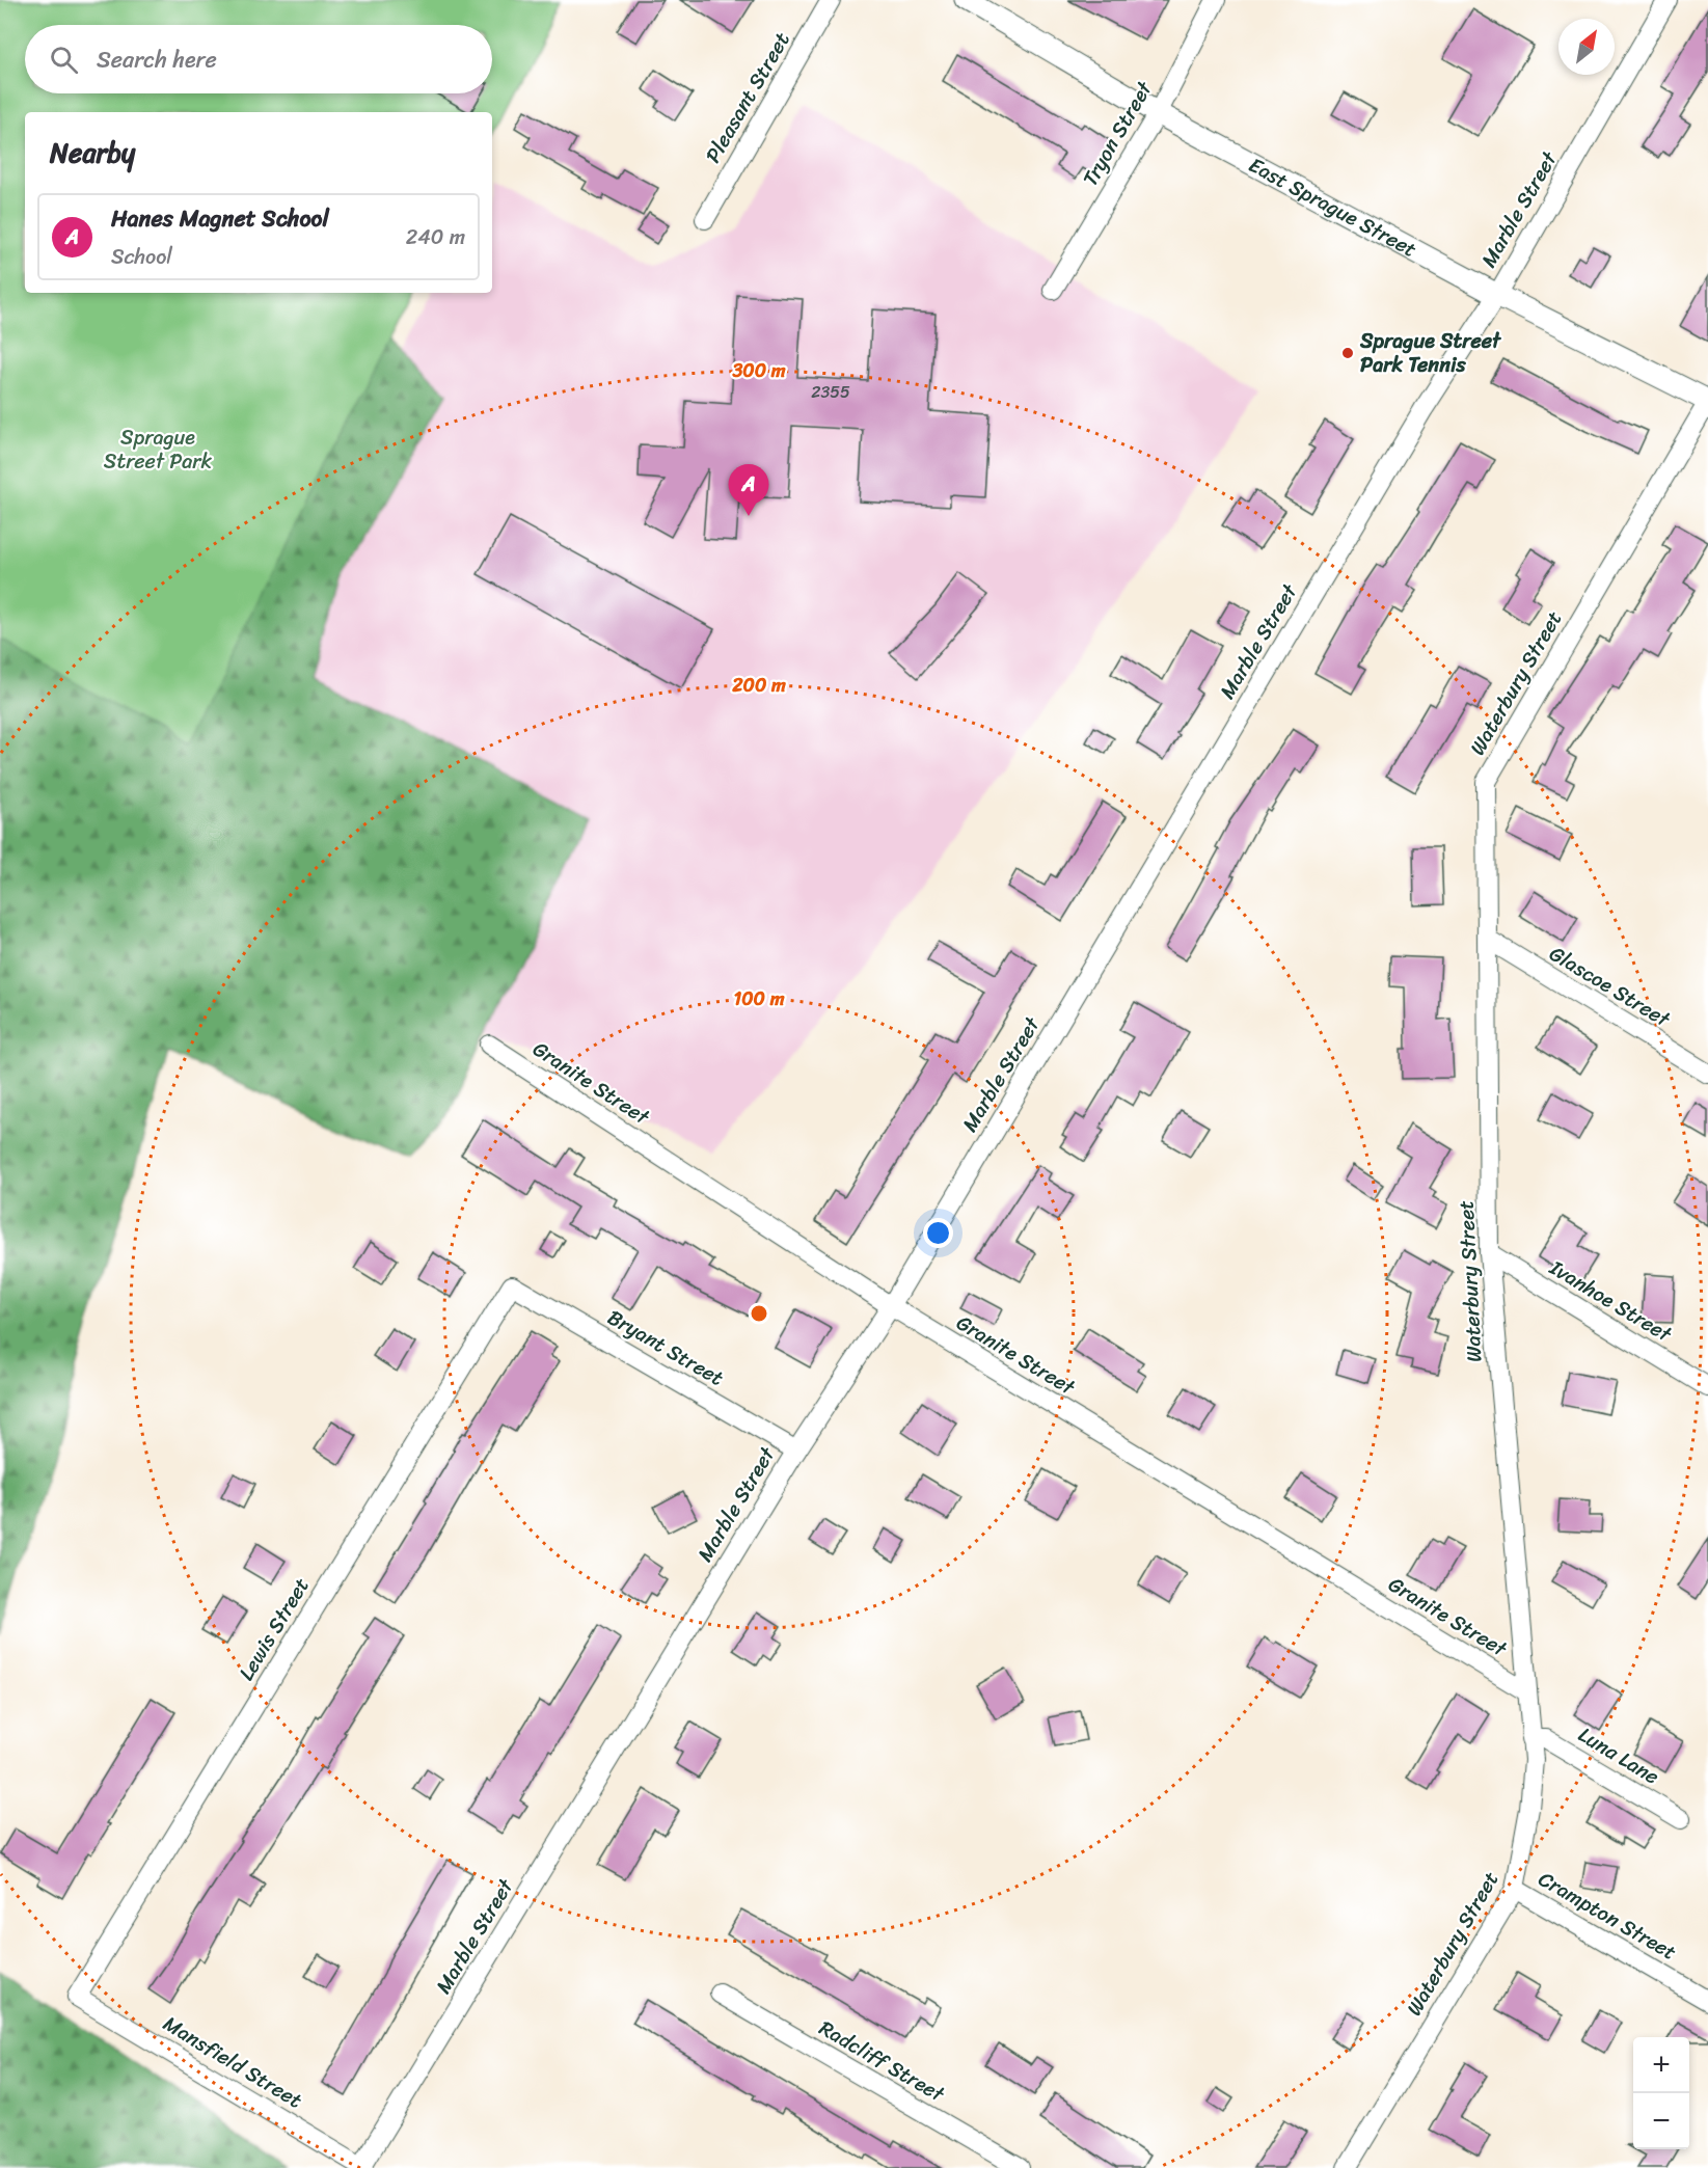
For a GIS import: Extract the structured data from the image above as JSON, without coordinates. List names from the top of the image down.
{
  "streets": {
    "street": [
      "Pleasant Street",
      "Tryon Street",
      "East Sprague Street",
      "Marble Street",
      "Waterbury Street",
      "Glascoe Street",
      "Granite Street",
      "Ivanhoe Street",
      "Bryant Street",
      "Lewis Street",
      "Luna Lane",
      "Crampton Street",
      "Radcliff Street",
      "Mansfield Street"
    ]
  },
  "crossings": [
    ["Tryon Street", "East Sprague Street"],
    ["East Sprague Street", "Marble Street"],
    ["East Sprague Street", "Waterbury Street"],
    ["Marble Street", "Granite Street"],
    ["Marble Street", "Bryant Street"],
    ["Marble Street", "Mansfield Street"],
    ["Waterbury Street", "Glascoe Street"],
    ["Waterbury Street", "Granite Street"],
    ["Waterbury Street", "Ivanhoe Street"],
    ["Waterbury Street", "Luna Lane"],
    ["Waterbury Street", "Crampton Street"],
    ["Bryant Street", "Lewis Street"],
    ["Lewis Street", "Mansfield Street"]
  ],
  "parks": ["Sprague Street Park"],
  "places": ["Sprague Street Park Tennis"],
  "house_numbers": ["2355"],
  "north": "top right",
  "page": {
    "search": "Search here",
    "heading": "Nearby",
    "list": [
      {
        "mark": "A",
        "name": "Hanes Magnet School",
        "note": "School",
        "value": "240 m"
      }
    ],
    "pins": "A",
    "map_buttons": ["+", "−"]
  },
  "rings": ["300 m", "200 m", "100 m"]
}
